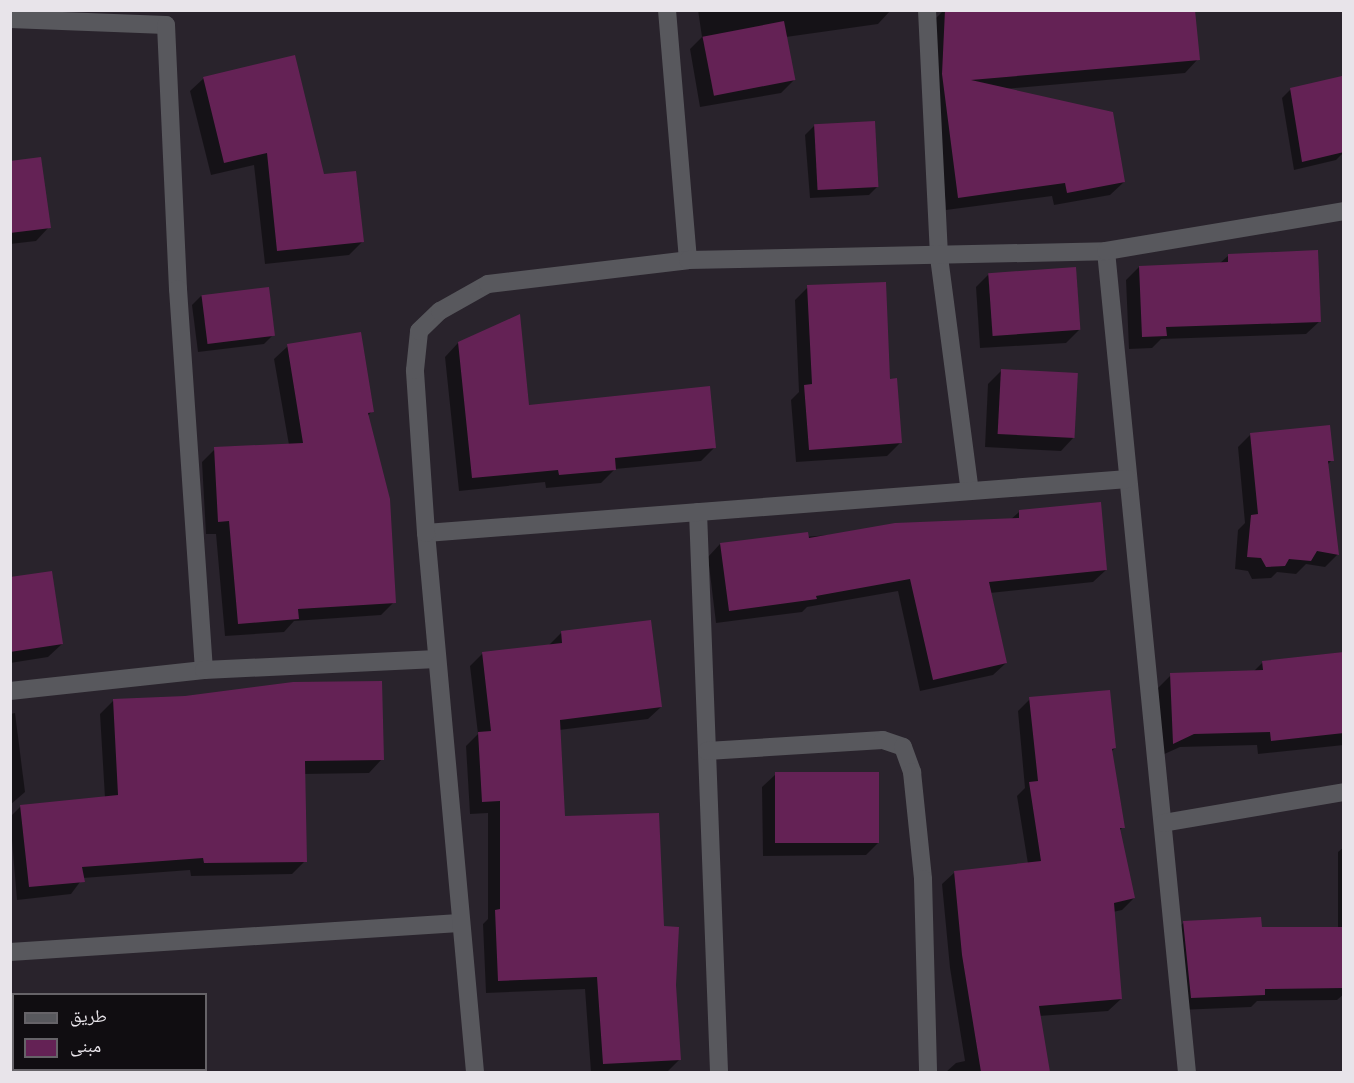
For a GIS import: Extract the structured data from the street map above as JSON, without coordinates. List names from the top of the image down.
{
  "legend": ["طريق", "مبنى"]
}
